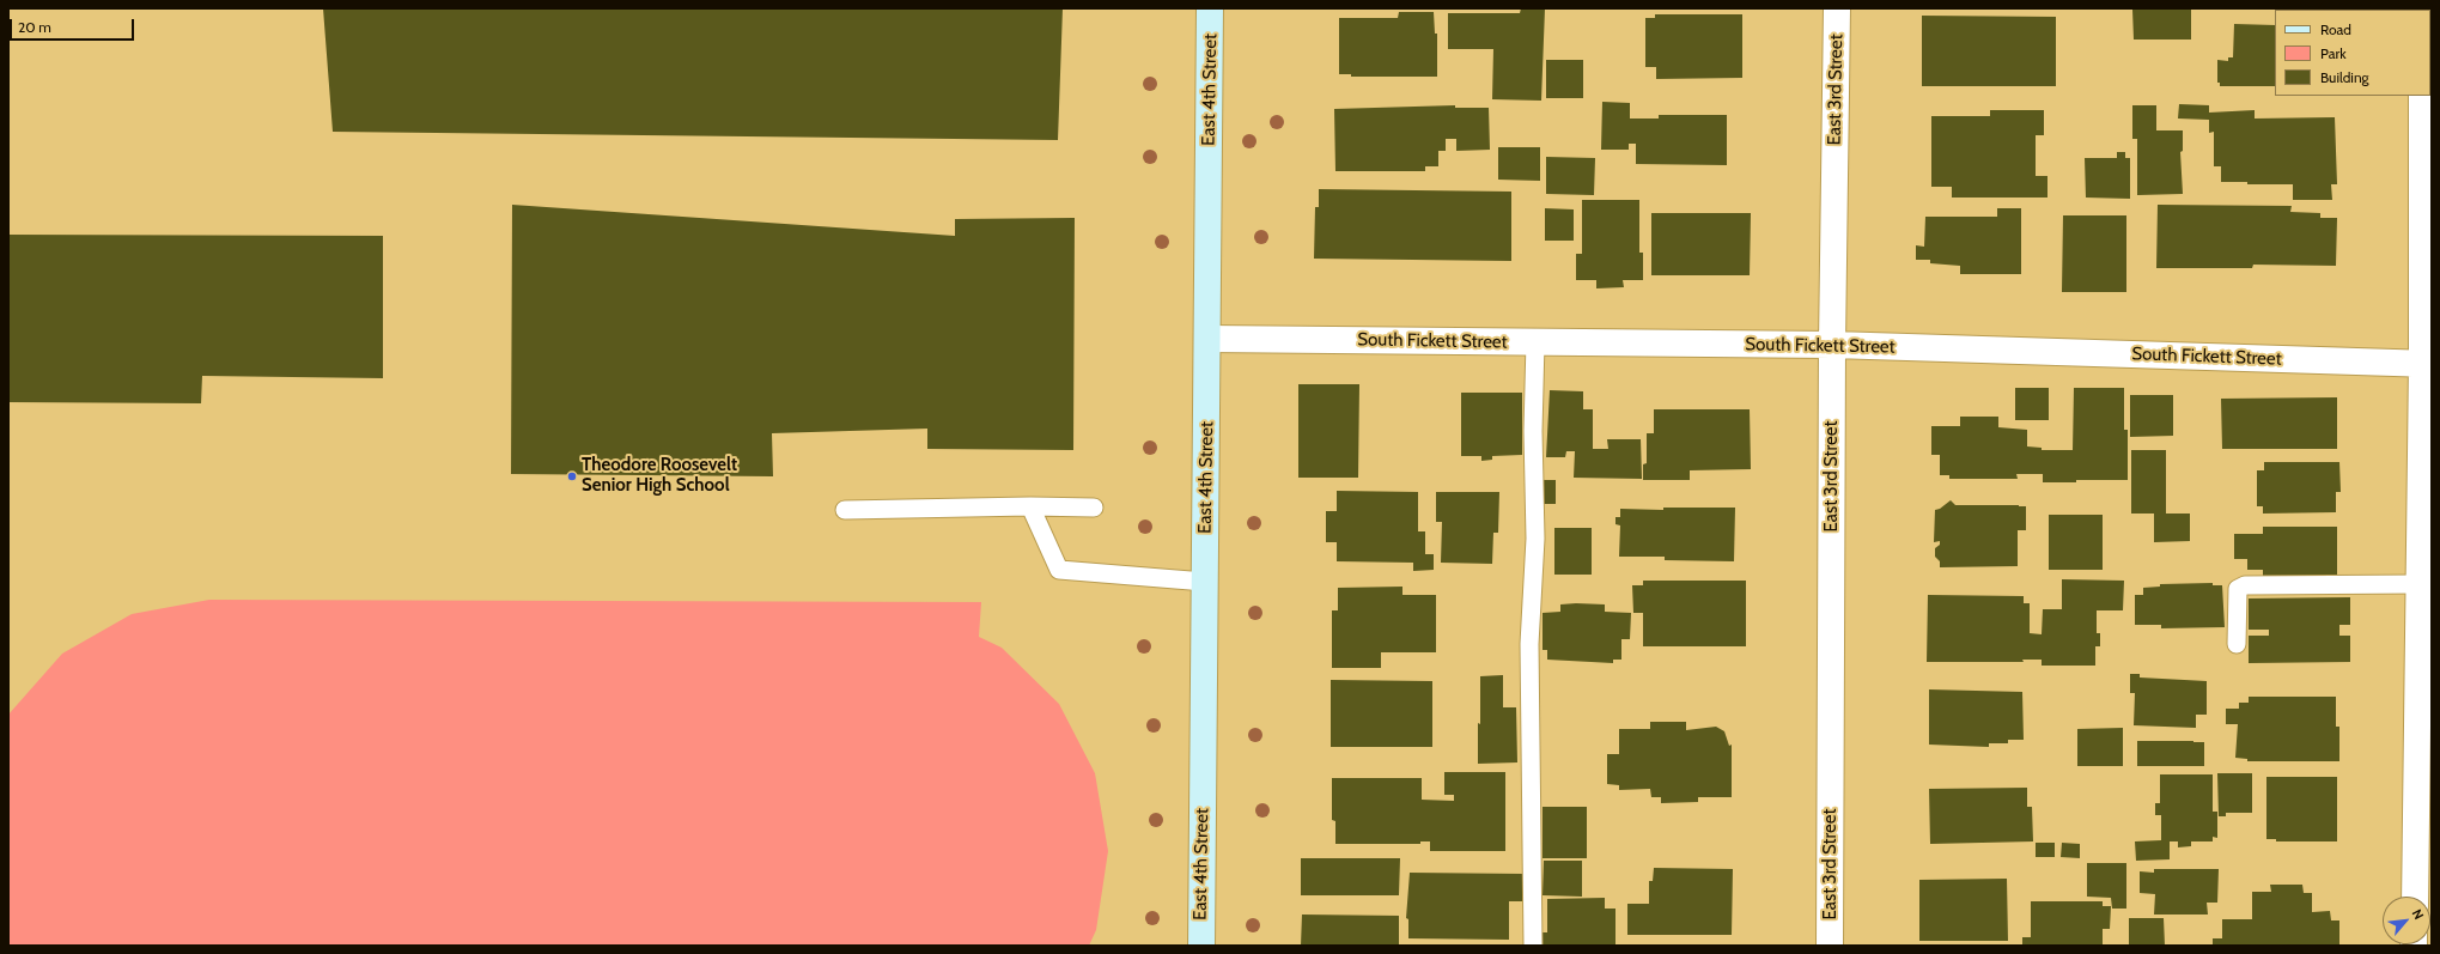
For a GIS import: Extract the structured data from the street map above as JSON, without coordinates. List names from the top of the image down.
{
  "streets": {
    "main road": ["East 4th Street"],
    "street": ["East 3rd Street", "South Fickett Street"]
  },
  "crossings": [
    ["East 4th Street", "South Fickett Street"],
    ["East 3rd Street", "South Fickett Street"]
  ],
  "places": ["Theodore Roosevelt Senior High School"],
  "legend": ["Road", "Park", "Building"],
  "scale_bar": "20 m",
  "north": "top right"
}
